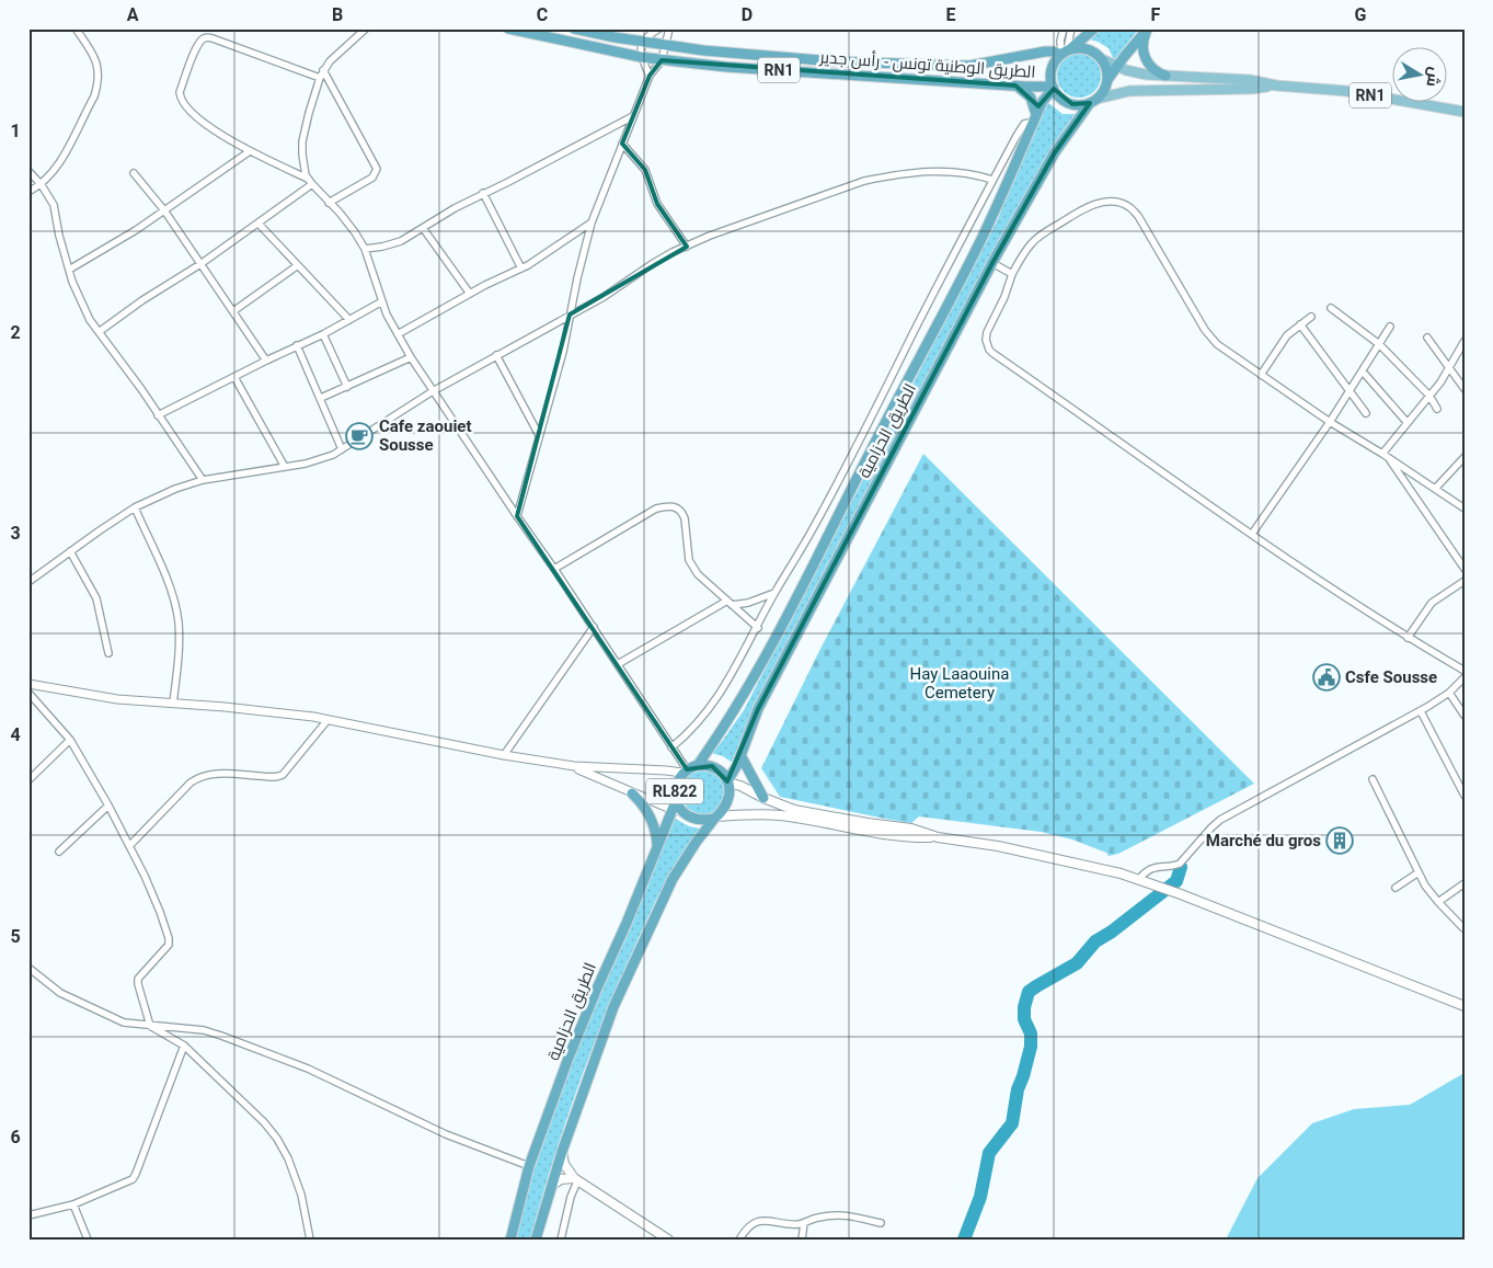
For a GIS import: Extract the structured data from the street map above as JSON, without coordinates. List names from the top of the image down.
{
  "streets": {
    "highway": [
      "الطريق الوطنية تونس - رأس جدير",
      "RN1",
      "الطريق الحزامية",
      "RL822"
    ]
  },
  "crossings": [
    ["الطريق الوطنية تونس - رأس جدير", "RN1"],
    ["الطريق الوطنية تونس - رأس جدير", "الطريق الحزامية"],
    ["RN1", "الطريق الحزامية"],
    ["الطريق الحزامية", "RL822"]
  ],
  "parks": ["Hay Laaouina Cemetery"],
  "places": {
    "cafe": ["Cafe zaouiet Sousse"],
    "public building": ["Csfe Sousse"],
    "building": ["Marché du gros"]
  },
  "north": "right",
  "grid": {
    "columns": [
      "A",
      "B",
      "C",
      "D",
      "E",
      "F",
      "G"
    ],
    "rows": [
      "1",
      "2",
      "3",
      "4",
      "5",
      "6"
    ]
  }
}
